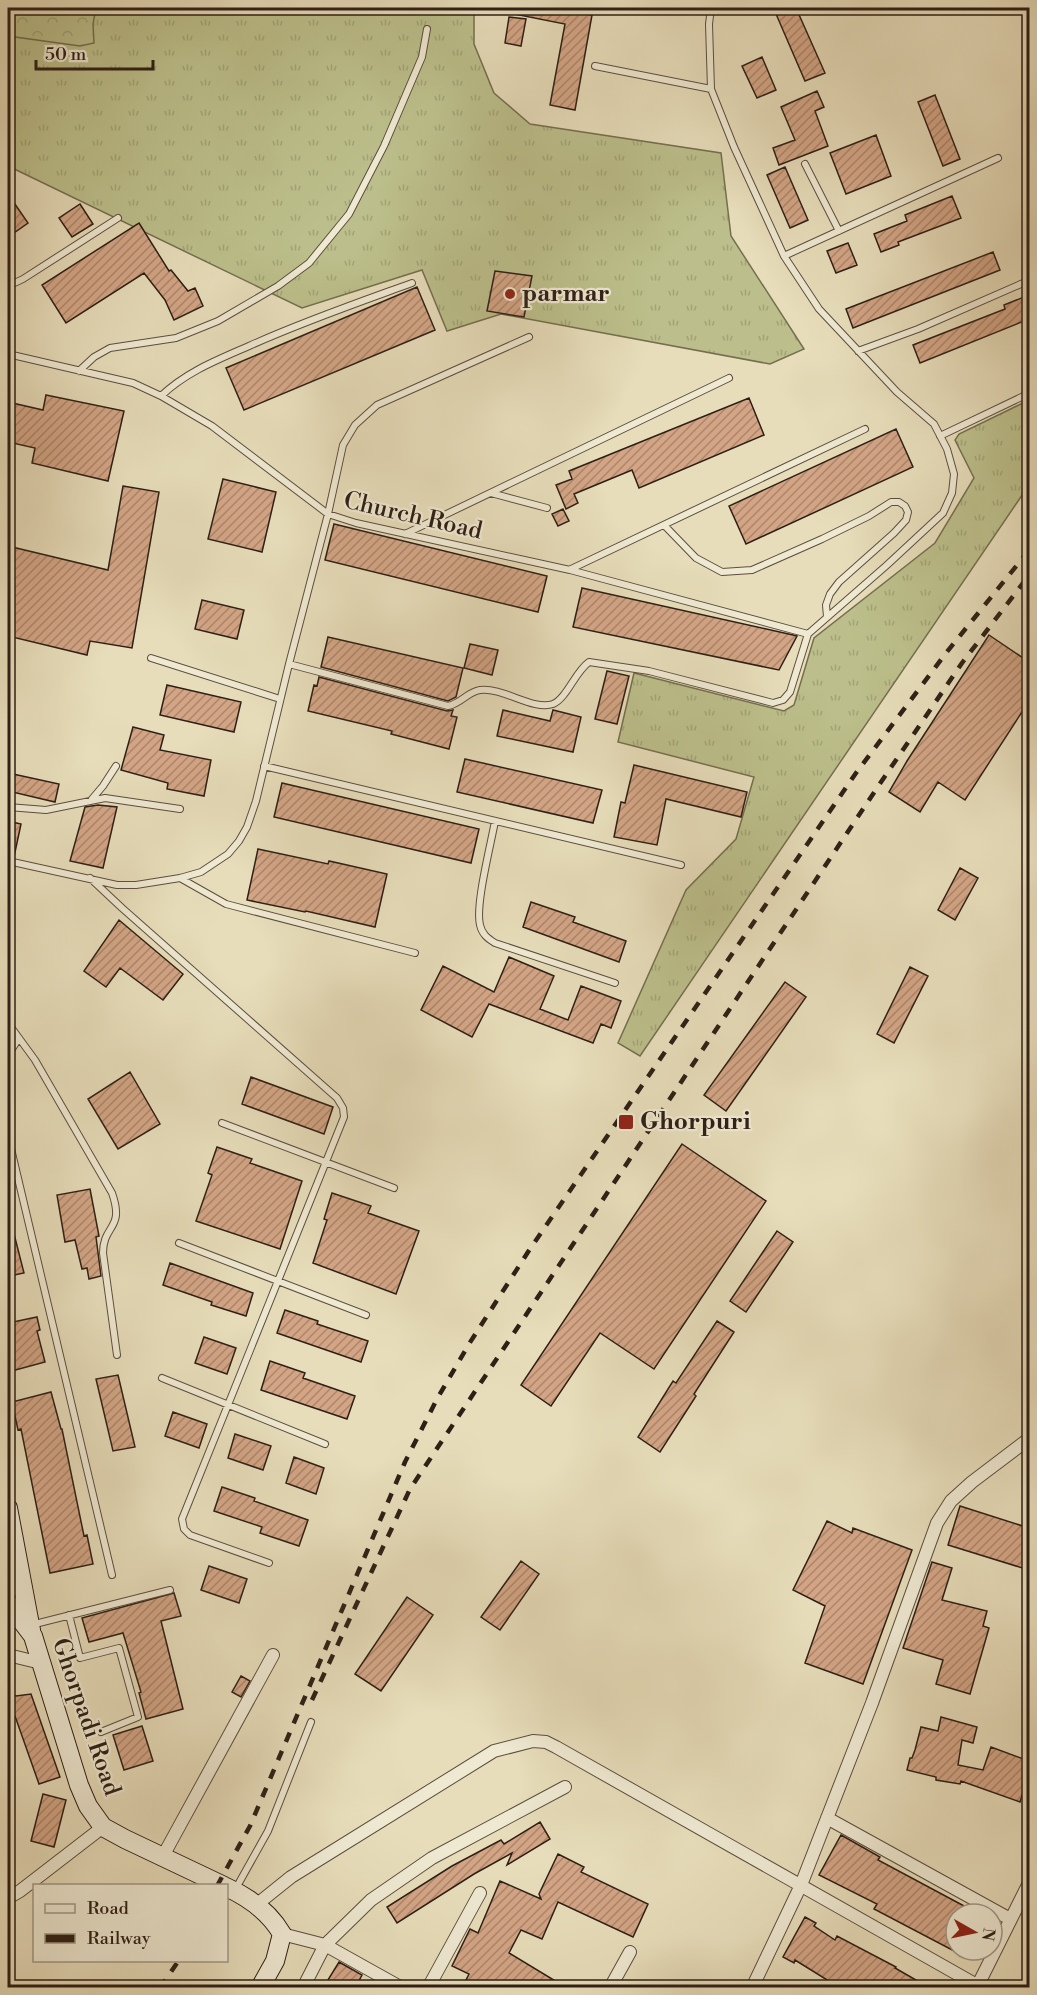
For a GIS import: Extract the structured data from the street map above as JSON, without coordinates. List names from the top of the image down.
{
  "streets": {
    "main road": ["Ghorpadi Road"],
    "lane": ["Church Road"]
  },
  "places": {
    "other": ["parmar"],
    "transit": ["Ghorpuri"]
  },
  "legend": ["Road", "Railway"],
  "scale_bar": "50 m",
  "north": "right"
}
